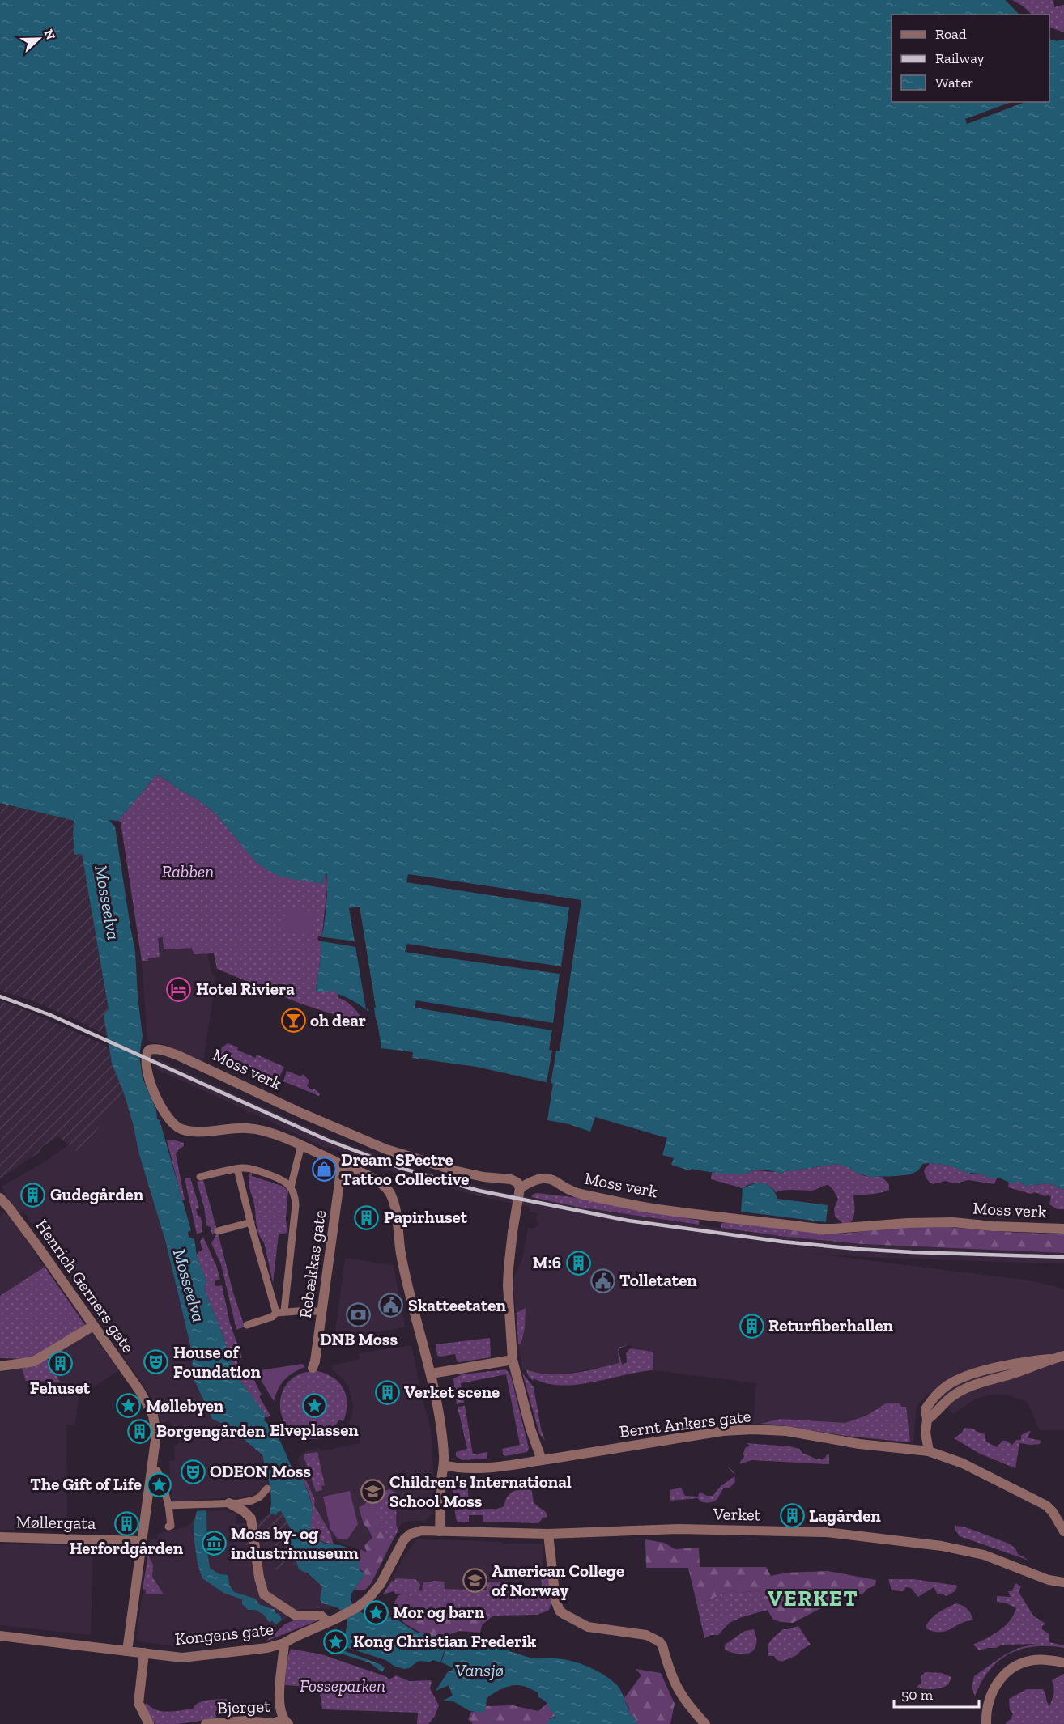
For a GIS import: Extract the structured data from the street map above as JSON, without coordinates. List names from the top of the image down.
{
  "streets": {
    "street": [
      "Moss verk",
      "Rebækkas gate",
      "Henrich Gerners gate",
      "Bernt Ankers gate",
      "Verket",
      "Møllergata",
      "Kongens gate",
      "Bjerget"
    ]
  },
  "crossings": [
    ["Henrich Gerners gate", "Møllergata"],
    ["Henrich Gerners gate", "Kongens gate"],
    ["Verket", "Kongens gate"],
    ["Kongens gate", "Bjerget"]
  ],
  "districts": ["VERKET"],
  "water": ["Mosseelva", "Vansjø"],
  "parks": ["Rabben", "Fosseparken"],
  "places": {
    "hotel": ["Hotel Riviera"],
    "bar": ["oh dear"],
    "shop": ["Dream SPectre Tattoo Collective"],
    "building": [
      "Gudegården",
      "Papirhuset",
      "M:6",
      "Returfiberhallen",
      "Fehuset",
      "Verket scene",
      "Borgengården",
      "Lagården",
      "Herfordgården"
    ],
    "public building": ["Tolletaten", "Skatteetaten"],
    "bank": ["DNB Moss"],
    "theatre": ["House of Foundation", "ODEON Moss"],
    "place": [
      "Elveplassen",
      "Møllebyen",
      "The Gift of Life",
      "Mor og barn",
      "Kong Christian Frederik"
    ],
    "school or university": ["Children's International School Moss", "American College of Norway"],
    "museum": ["Moss by- og industrimuseum"]
  },
  "legend": ["Road", "Railway", "Water"],
  "scale_bar": "50 m",
  "north": "right"
}
